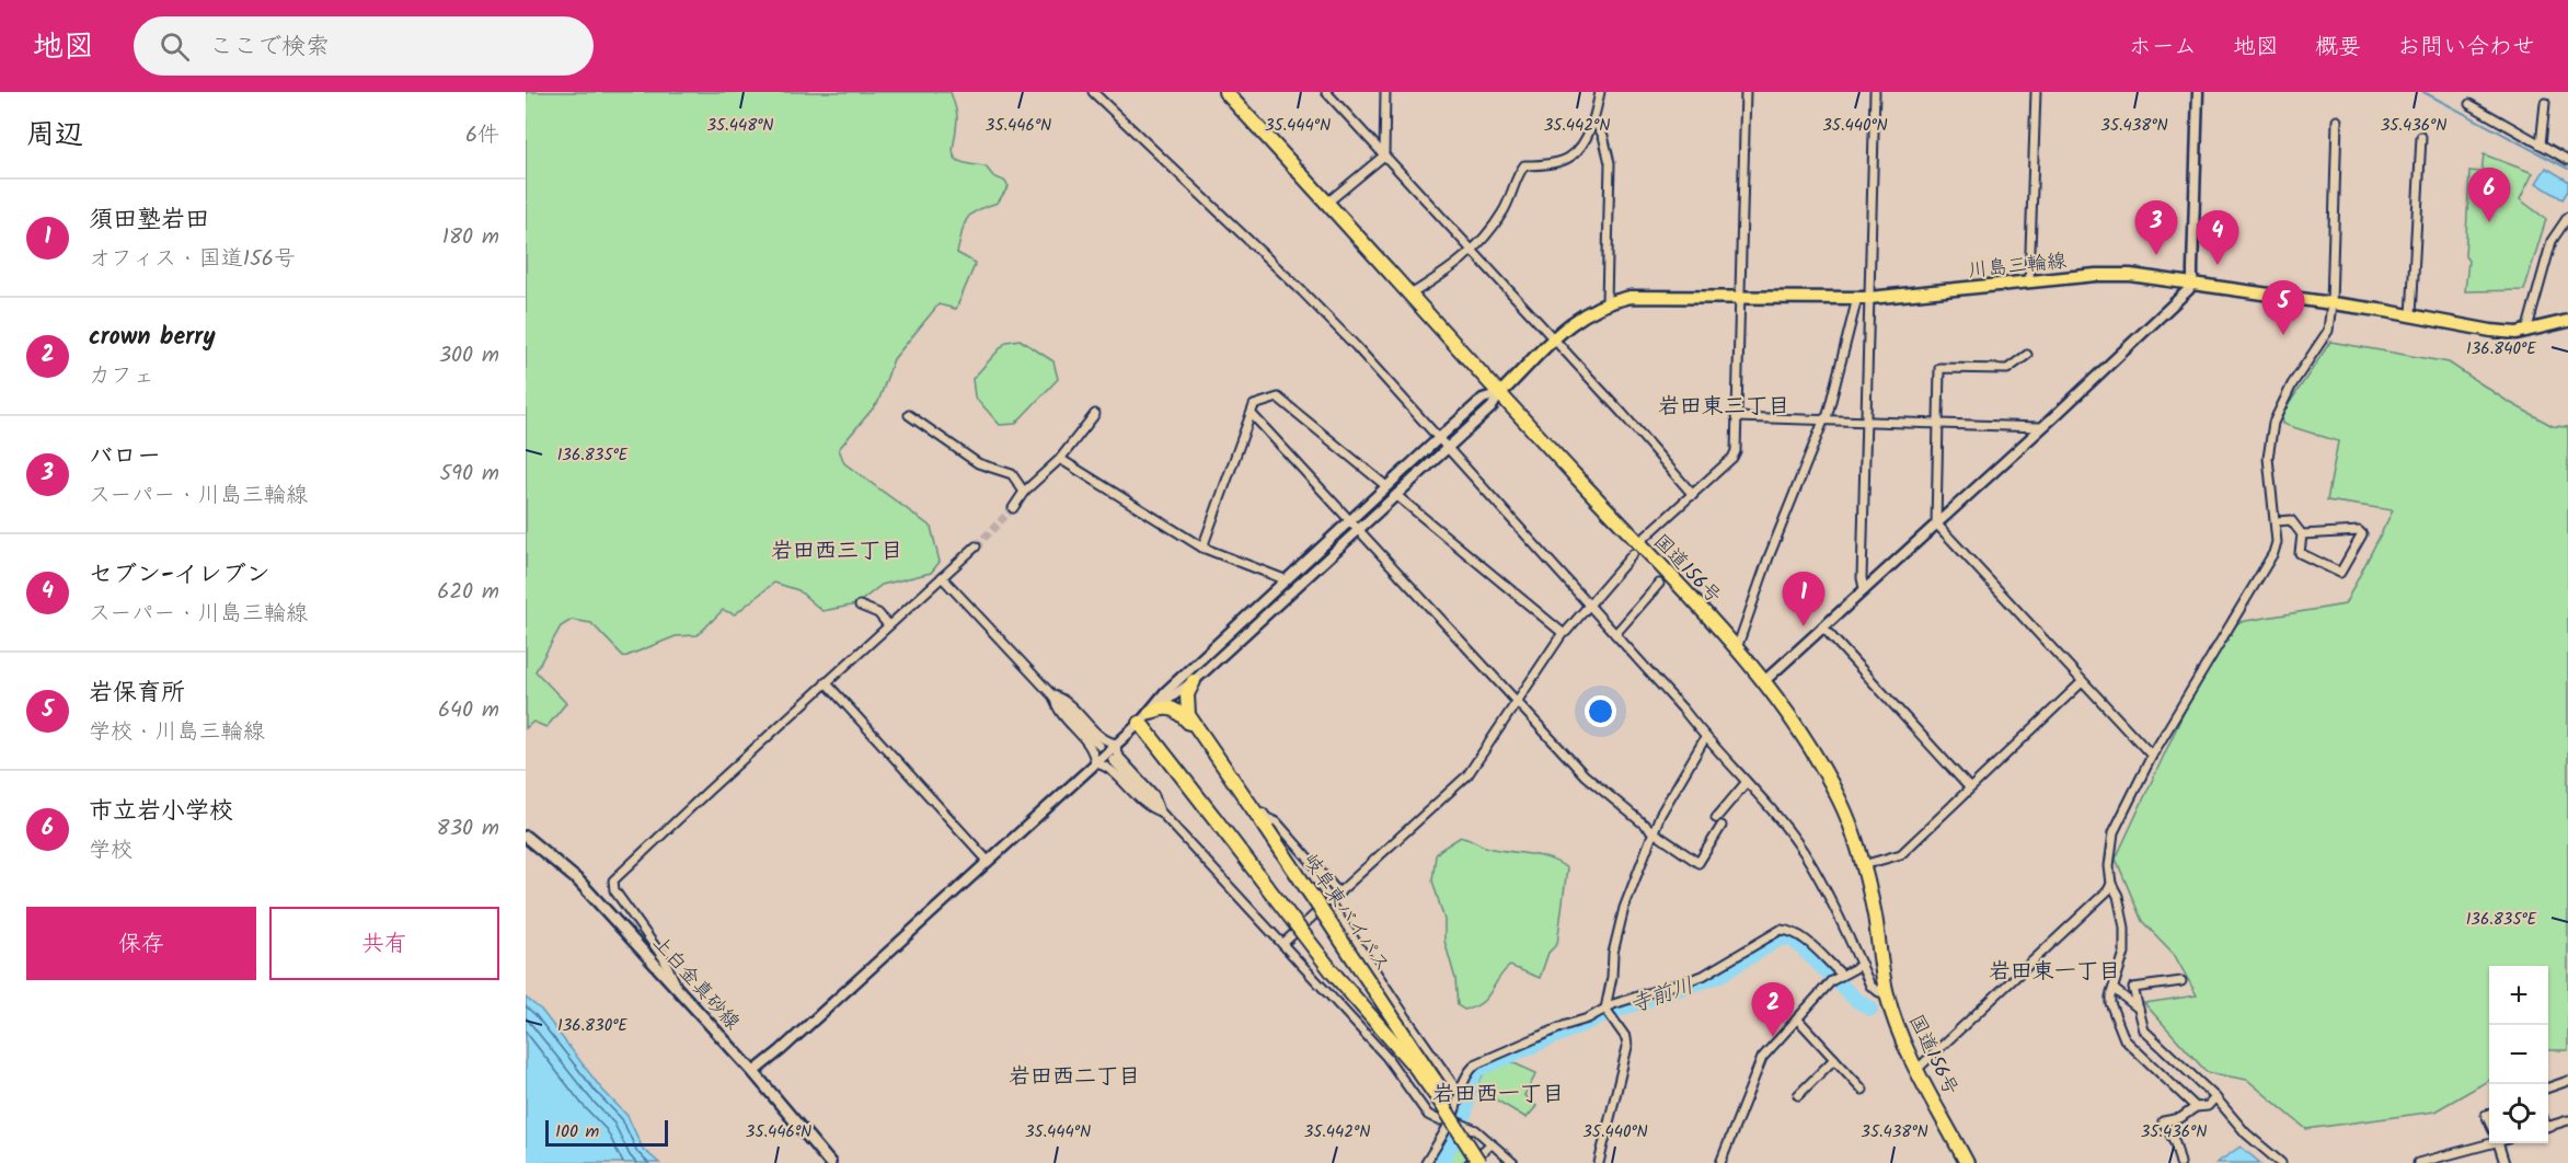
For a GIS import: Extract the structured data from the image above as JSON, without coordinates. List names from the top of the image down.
{
  "streets": {
    "highway": ["国道156号", "岐阜東バイパス"],
    "main road": ["川島三輪線", "上白金真砂線"]
  },
  "crossings": [
    ["川島三輪線", "国道156号"]
  ],
  "districts": [
    "岩田東三丁目",
    "岩田西三丁目",
    "岩田東一丁目",
    "岩田西二丁目",
    "岩田西一丁目"
  ],
  "water": ["寺前川"],
  "scale_bar": "100 m",
  "page": {
    "header": "地図",
    "search": "ここで検索",
    "nav": [
      "ホーム",
      "地図",
      "概要",
      "お問い合わせ"
    ],
    "heading": ["周辺", "6件"],
    "pins": [
      "6",
      "3",
      "4",
      "5",
      "1",
      "2"
    ],
    "list": [
      {
        "mark": "1",
        "name": "須田塾岩田",
        "note": "オフィス · 国道156号",
        "value": "180 m"
      },
      {
        "mark": "2",
        "name": "crown berry",
        "note": "カフェ",
        "value": "300 m"
      },
      {
        "mark": "3",
        "name": "バロー",
        "note": "スーパー · 川島三輪線",
        "value": "590 m"
      },
      {
        "mark": "4",
        "name": "セブン-イレブン",
        "note": "スーパー · 川島三輪線",
        "value": "620 m"
      },
      {
        "mark": "5",
        "name": "岩保育所",
        "note": "学校 · 川島三輪線",
        "value": "640 m"
      },
      {
        "mark": "6",
        "name": "市立岩小学校",
        "note": "学校",
        "value": "830 m"
      }
    ],
    "buttons": ["保存", "共有"],
    "map_buttons": ["+", "−"],
    "scale": "100 m"
  },
  "coordinates": [
    "35.448°N",
    "35.446°N",
    "35.444°N",
    "35.442°N",
    "35.440°N",
    "35.438°N",
    "35.436°N",
    "136.840°E",
    "136.835°E",
    "136.830°E"
  ]
}
